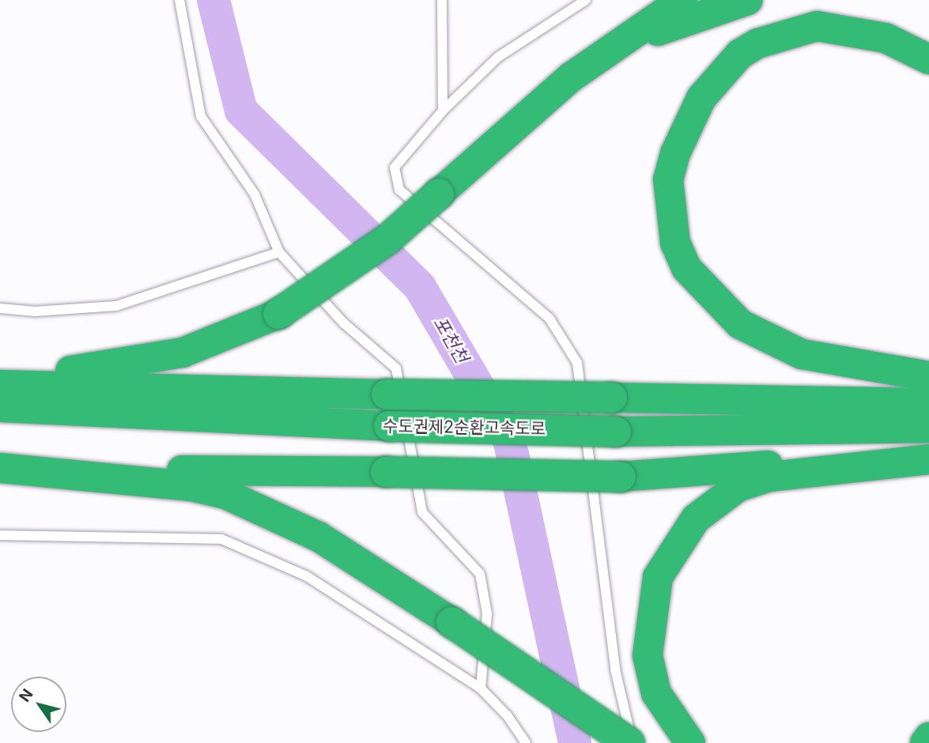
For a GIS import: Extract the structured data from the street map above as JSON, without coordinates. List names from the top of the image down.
{
  "streets": {
    "highway": ["수도권제2순환고속도로"]
  },
  "water": ["포천천"],
  "north": "top left"
}
